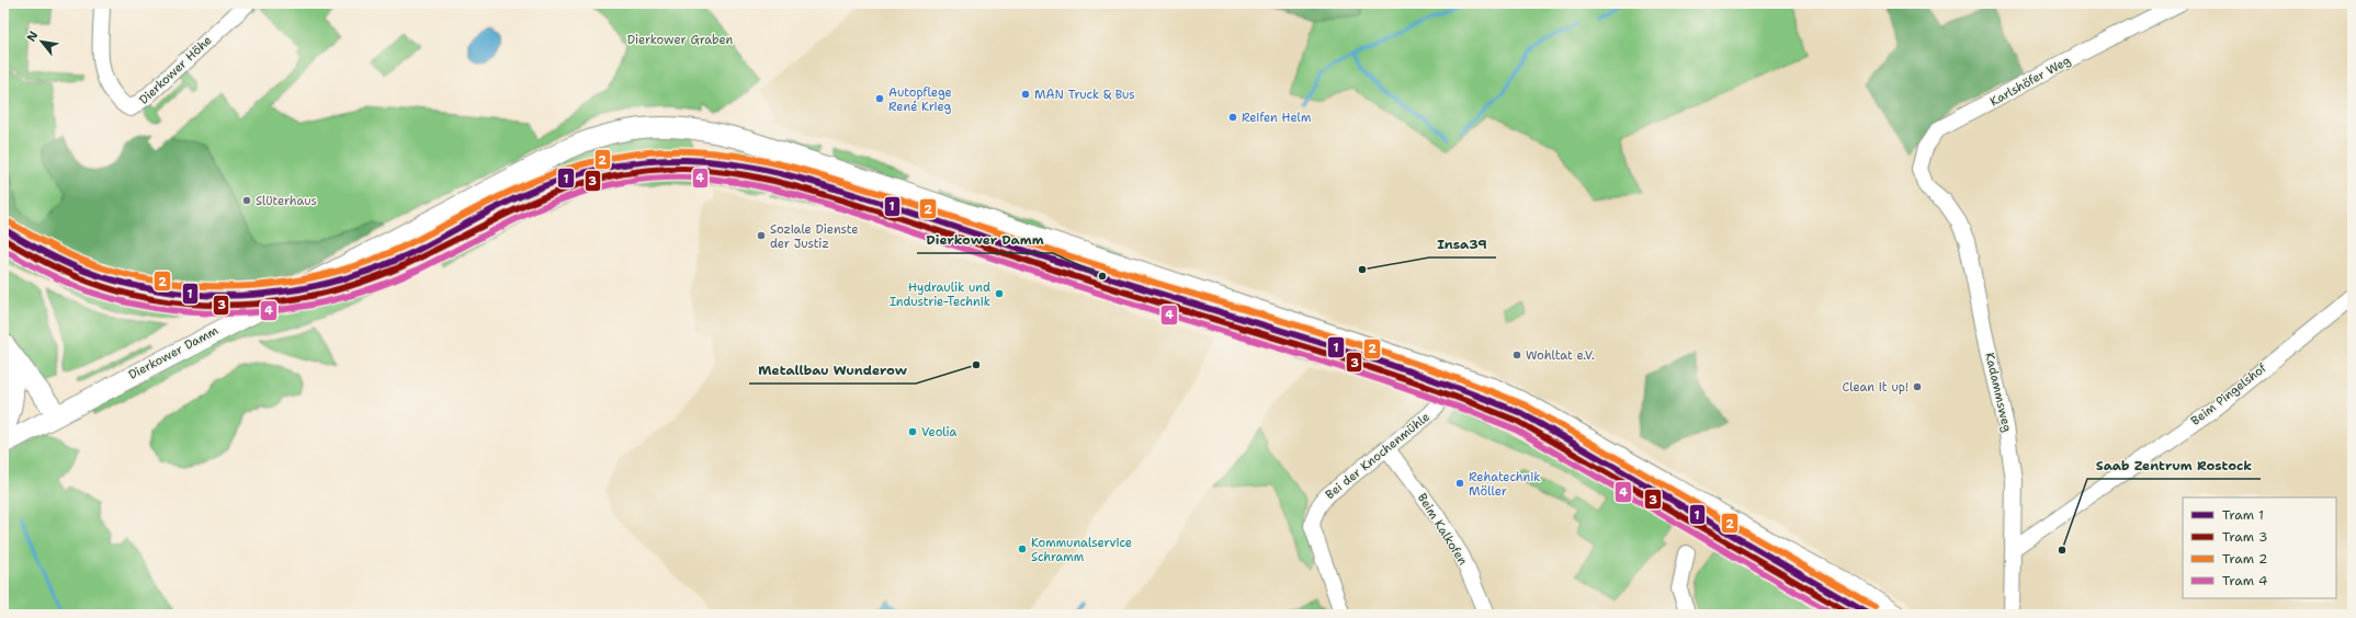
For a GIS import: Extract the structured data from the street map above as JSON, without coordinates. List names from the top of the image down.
{
  "streets": {
    "street": [
      "Dierkower Höhe",
      "Karlshöfer Weg",
      "Dierkower Damm",
      "Kadammsweg",
      "Beim Pingelshof",
      "Bei der Knochenmühle",
      "Beim Kalkofen"
    ]
  },
  "crossings": [
    ["Karlshöfer Weg", "Kadammsweg"],
    ["Dierkower Damm", "Bei der Knochenmühle"],
    ["Kadammsweg", "Beim Pingelshof"],
    ["Bei der Knochenmühle", "Beim Kalkofen"]
  ],
  "parks": ["Dierkower Graben"],
  "places": [
    "MAN Truck & Bus",
    "Autopflege René Krieg",
    "Reifen Helm",
    "Slüterhaus",
    "Soziale Dienste der Justiz",
    "Insa39",
    "Dierkower Damm",
    "Hydraulik und Industrie-Technik",
    "Wohltat e.V.",
    "Metallbau Wunderow",
    "Clean it up!",
    "Veolia",
    "Rehatechnik Möller",
    "Kommunalservice Schramm",
    "Saab Zentrum Rostock"
  ],
  "lines": [
    "tram line 2",
    "tram line 1",
    "tram line 3",
    "tram line 4"
  ],
  "legend": [
    "Tram 1",
    "Tram 3",
    "Tram 2",
    "Tram 4"
  ],
  "north": "top left"
}
